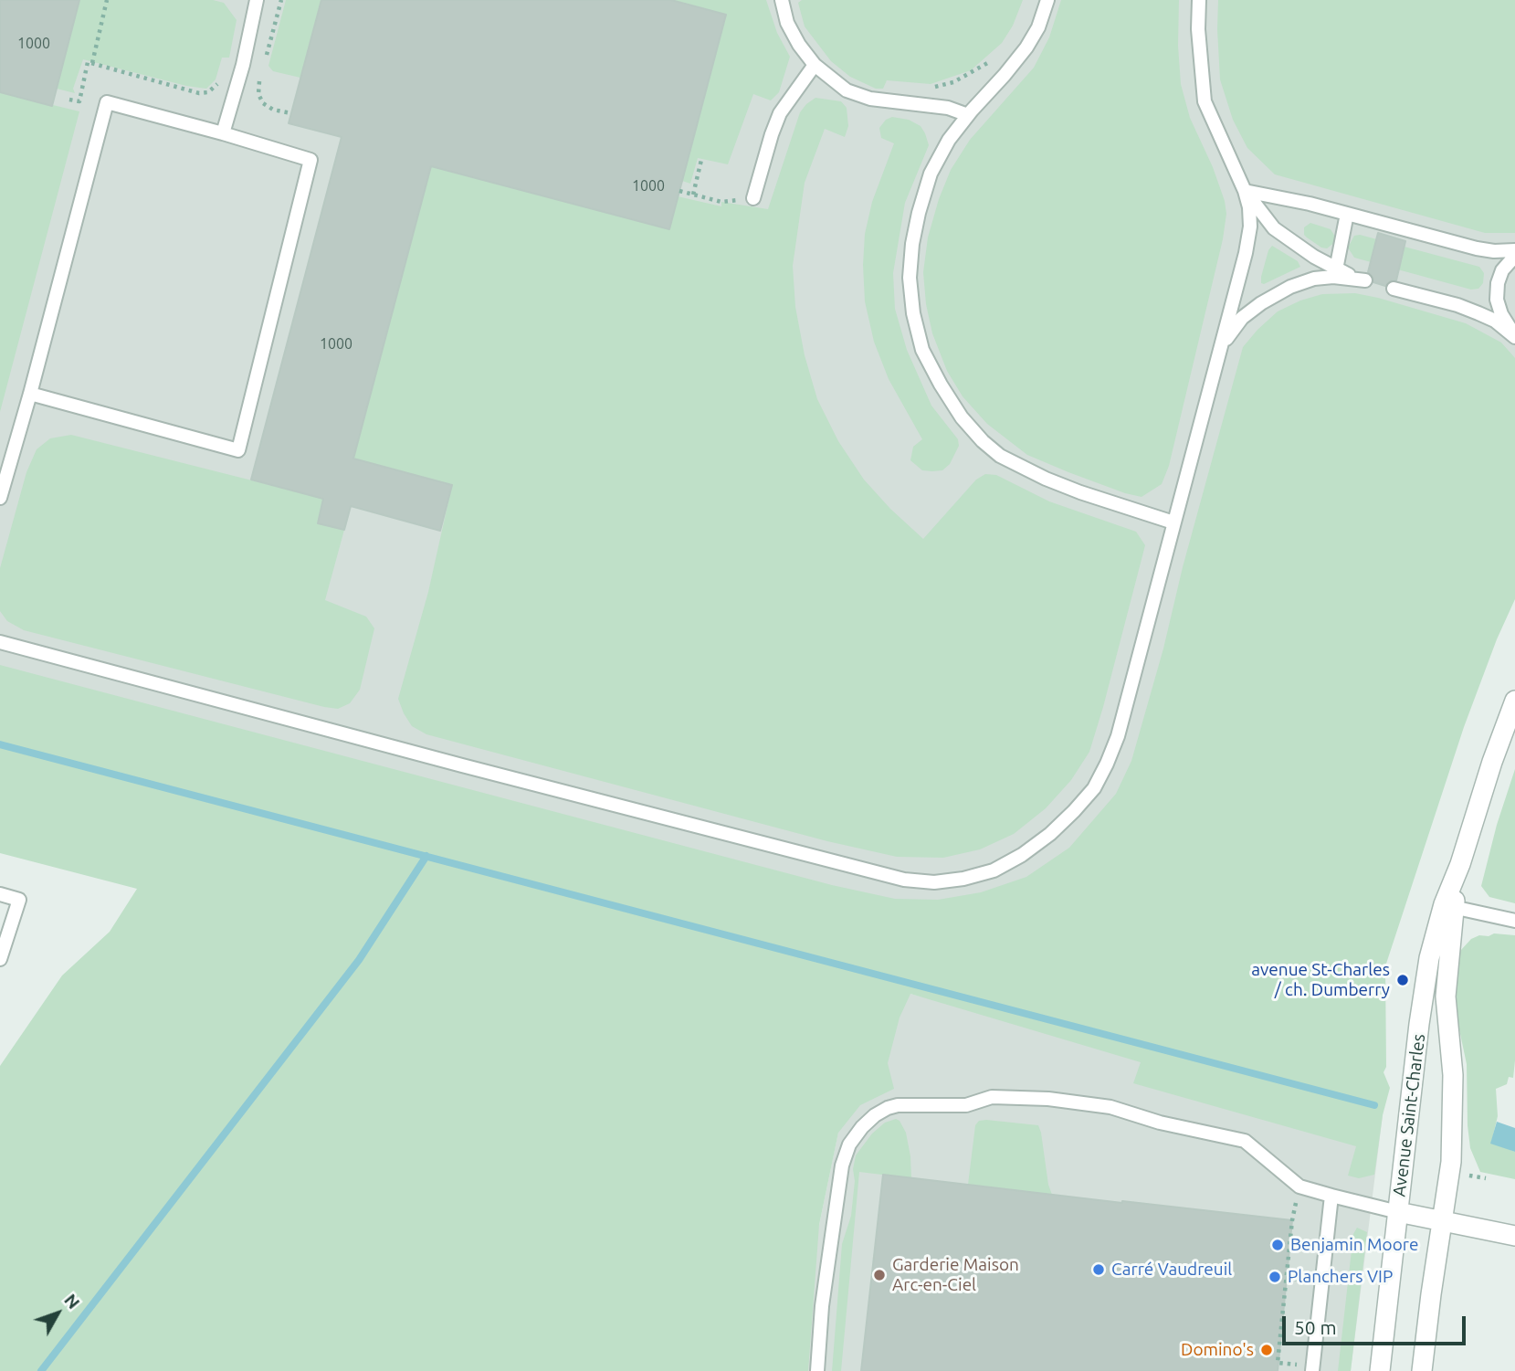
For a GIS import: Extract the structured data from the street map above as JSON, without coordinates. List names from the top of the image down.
{
  "streets": {
    "street": ["Avenue Saint-Charles"]
  },
  "places": [
    "avenue St-Charles / ch. Dumberry",
    "Benjamin Moore",
    "Carré Vaudreuil",
    "Garderie Maison Arc-en-Ciel",
    "Planchers VIP",
    "Domino's"
  ],
  "house_numbers": ["1000", "1000", "1000"],
  "scale_bar": "50 m",
  "north": "top right"
}
